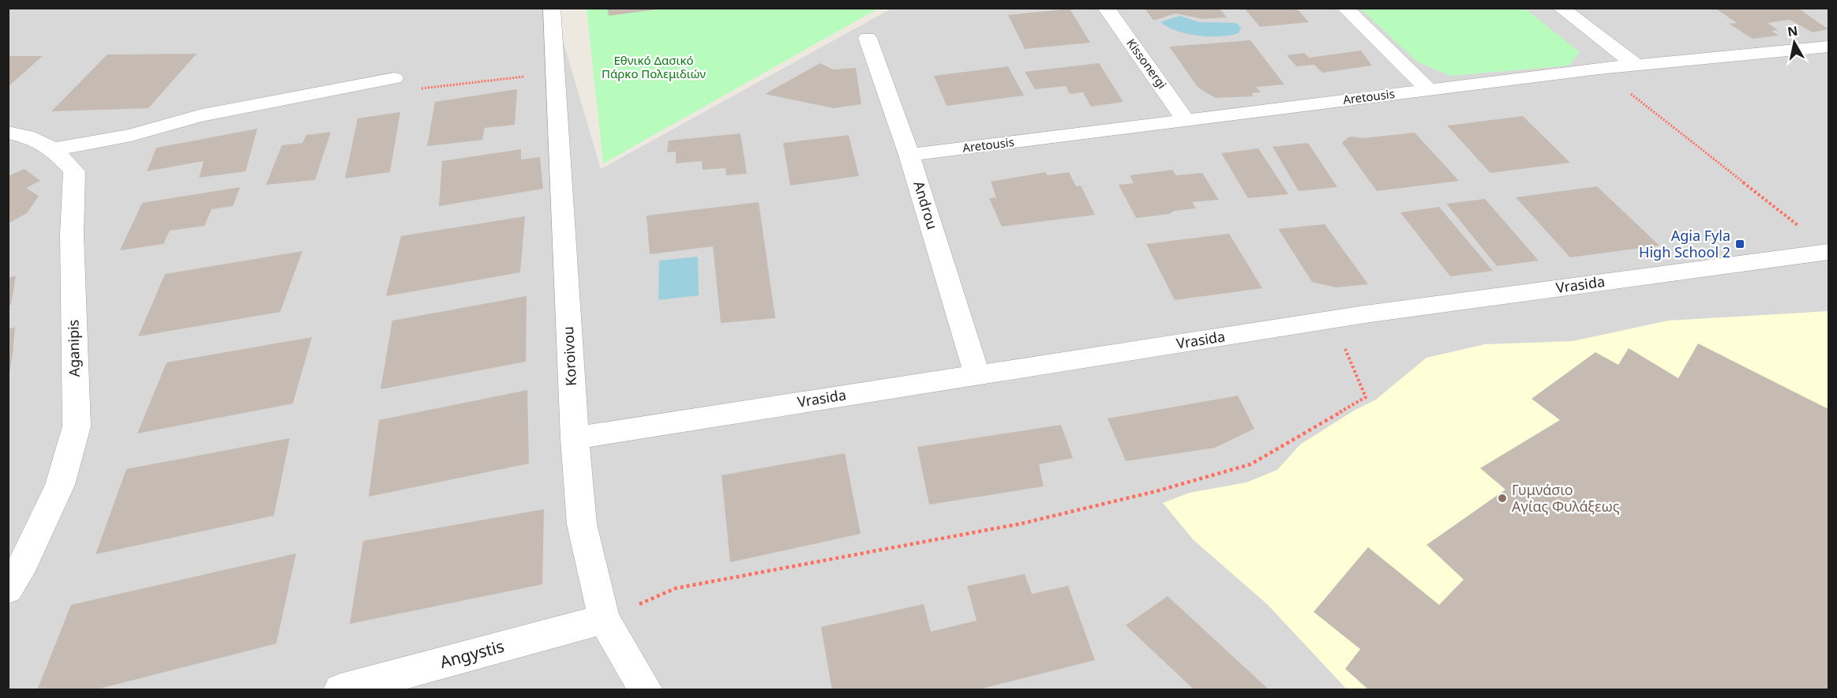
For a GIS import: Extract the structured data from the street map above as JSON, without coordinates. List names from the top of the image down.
{
  "streets": {
    "street": [
      "Kissonergi",
      "Aretousis",
      "Androu",
      "Vrasida",
      "Aganipis",
      "Koroivou",
      "Angystis"
    ]
  },
  "crossings": [
    ["Kissonergi", "Aretousis"],
    ["Aretousis", "Androu"],
    ["Androu", "Vrasida"],
    ["Vrasida", "Koroivou"],
    ["Koroivou", "Angystis"]
  ],
  "parks": ["Εθνικό Δασικό Πάρκο Πολεμιδιών"],
  "places": {
    "transit": ["Agia Fyla High School 2"],
    "other": ["Γυμνάσιο Αγίας Φυλάξεως"]
  },
  "north": "top"
}
